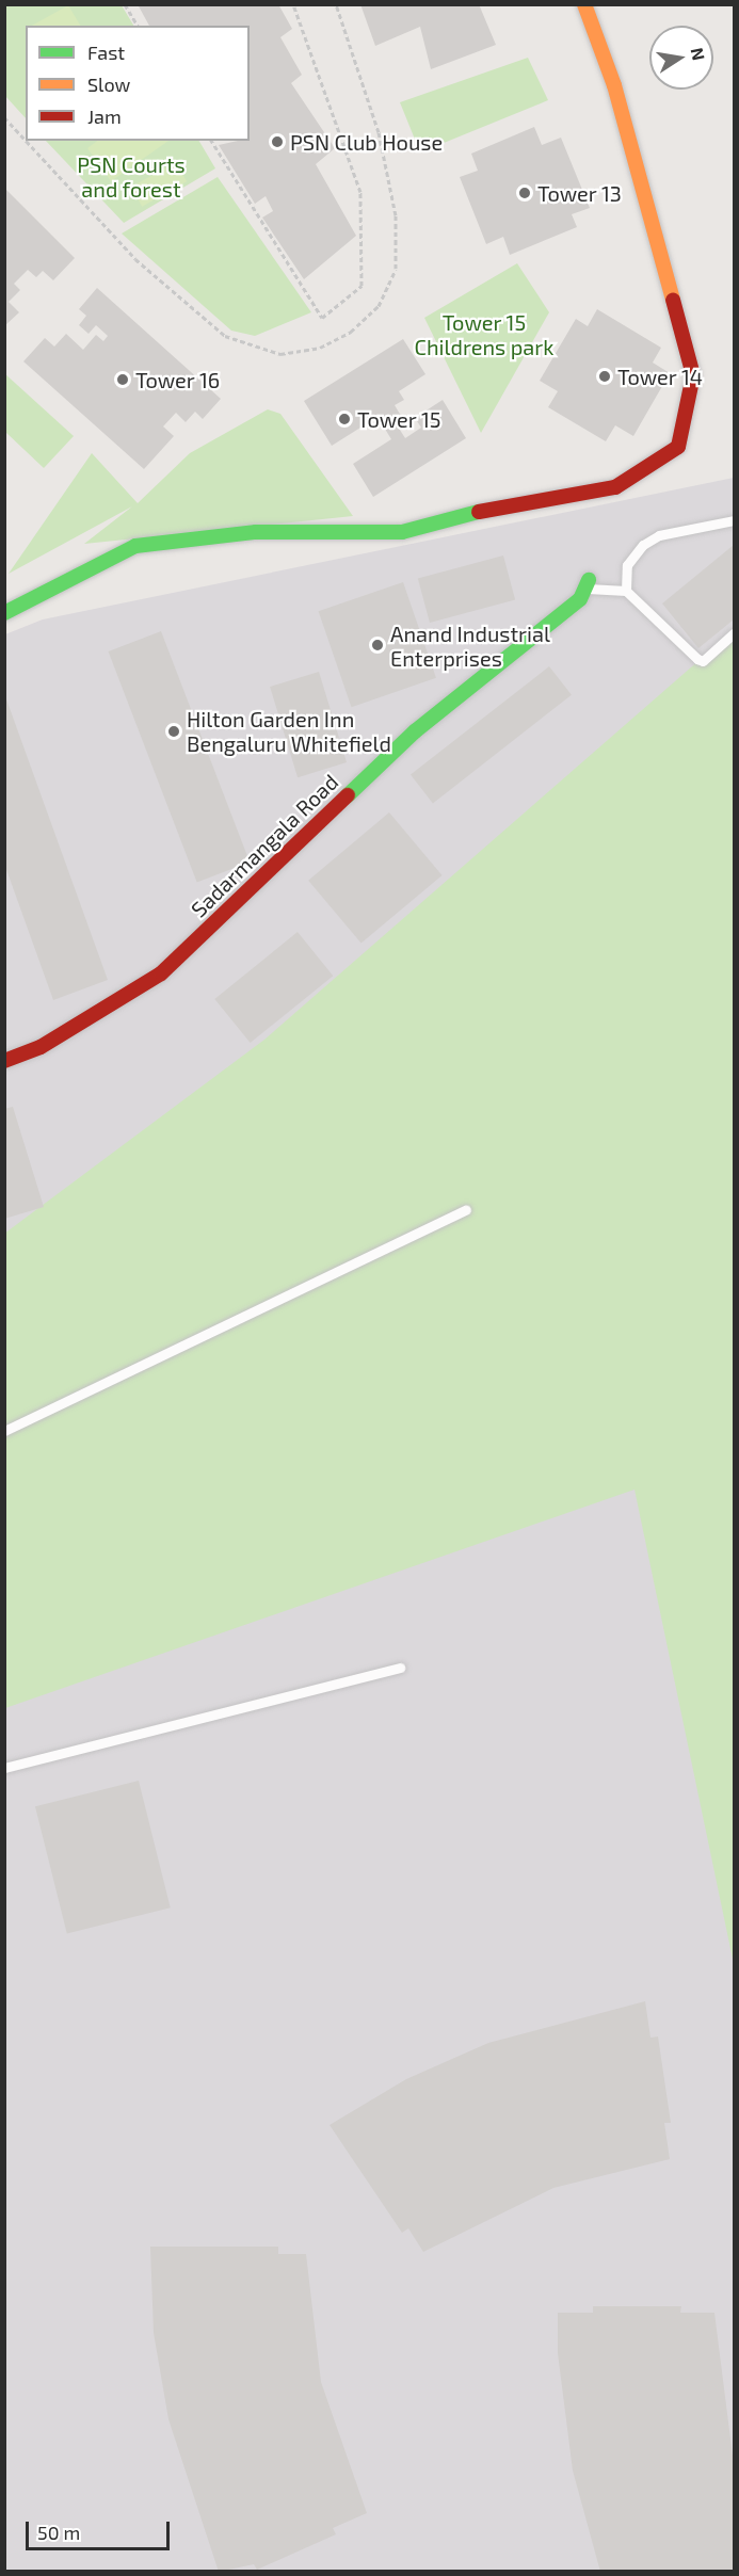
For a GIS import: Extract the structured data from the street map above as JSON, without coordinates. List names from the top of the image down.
{
  "streets": {
    "street": ["Sadarmangala Road"]
  },
  "parks": ["PSN Courts and forest", "Tower 15 Childrens park"],
  "places": [
    "PSN Club House",
    "Tower 13",
    "Tower 14",
    "Tower 16",
    "Tower 15",
    "Anand Industrial Enterprises",
    "Hilton Garden Inn Bengaluru Whitefield"
  ],
  "legend": ["Fast", "Slow", "Jam"],
  "scale_bar": "50 m",
  "north": "right"
}
